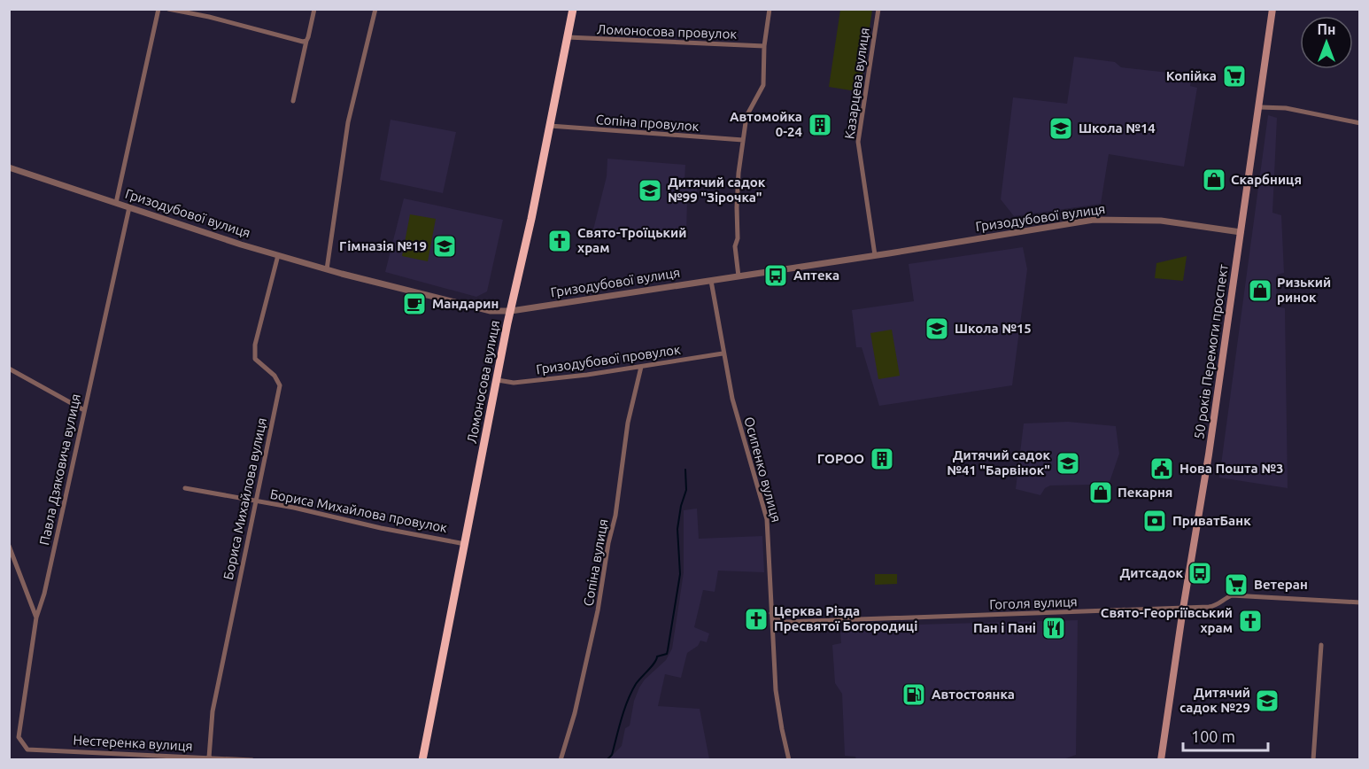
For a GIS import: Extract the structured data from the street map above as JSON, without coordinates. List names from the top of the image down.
{
  "streets": {
    "highway": ["Ломоносова вулиця"],
    "main road": ["50 років Перемоги проспект"],
    "street": [
      "Ломоносова провулок",
      "Казарцева вулиця",
      "Сопіна провулок",
      "Гризодубової вулиця",
      "Гризодубової провулок",
      "Павла Дзяковича вулиця",
      "Осипенко вулиця",
      "Бориса Михайлова вулиця",
      "Бориса Михайлова провулок",
      "Сопіна вулиця",
      "Гоголя вулиця",
      "Нестеренка вулиця"
    ]
  },
  "crossings": [
    ["Ломоносова провулок", "Ломоносова вулиця"],
    ["Казарцева вулиця", "Гризодубової вулиця"],
    ["Сопіна провулок", "Ломоносова вулиця"],
    ["Гризодубової вулиця", "50 років Перемоги проспект"],
    ["Гризодубової вулиця", "Ломоносова вулиця"],
    ["Гризодубової вулиця", "Павла Дзяковича вулиця"],
    ["Гризодубової вулиця", "Осипенко вулиця"],
    ["Гризодубової вулиця", "Бориса Михайлова вулиця"],
    ["50 років Перемоги проспект", "Гоголя вулиця"],
    ["Гризодубової провулок", "Ломоносова вулиця"],
    ["Гризодубової провулок", "Осипенко вулиця"],
    ["Гризодубової провулок", "Сопіна вулиця"],
    ["Ломоносова вулиця", "Бориса Михайлова провулок"],
    ["Павла Дзяковича вулиця", "Нестеренка вулиця"],
    ["Осипенко вулиця", "Гоголя вулиця"],
    ["Бориса Михайлова вулиця", "Бориса Михайлова провулок"],
    ["Бориса Михайлова вулиця", "Нестеренка вулиця"]
  ],
  "places": {
    "supermarket": ["Копійка", "Ветеран"],
    "building": ["Автомойка 0-24", "ГОРОО"],
    "school or university": [
      "Школа №14",
      "Дитячий садок №99 \"Зірочка\"",
      "Гімназія №19",
      "Школа №15",
      "Дитячий садок №41 \"Барвінок\"",
      "Дитячий садок №29"
    ],
    "shop": ["Скарбниця", "Ризький ринок", "Пекарня"],
    "church": ["Свято-Троїцький храм", "Церква Різда Пресвятої Богородиці", "Свято-Георгіївський храм"],
    "bus stop": ["Аптека", "Дитсадок"],
    "cafe": ["Мандарин"],
    "public building": ["Нова Пошта №3"],
    "bank": ["ПриватБанк"],
    "restaurant": ["Пан і Пані"],
    "fuel station": ["Автостоянка"]
  },
  "scale_bar": "100 m",
  "north": "top"
}
